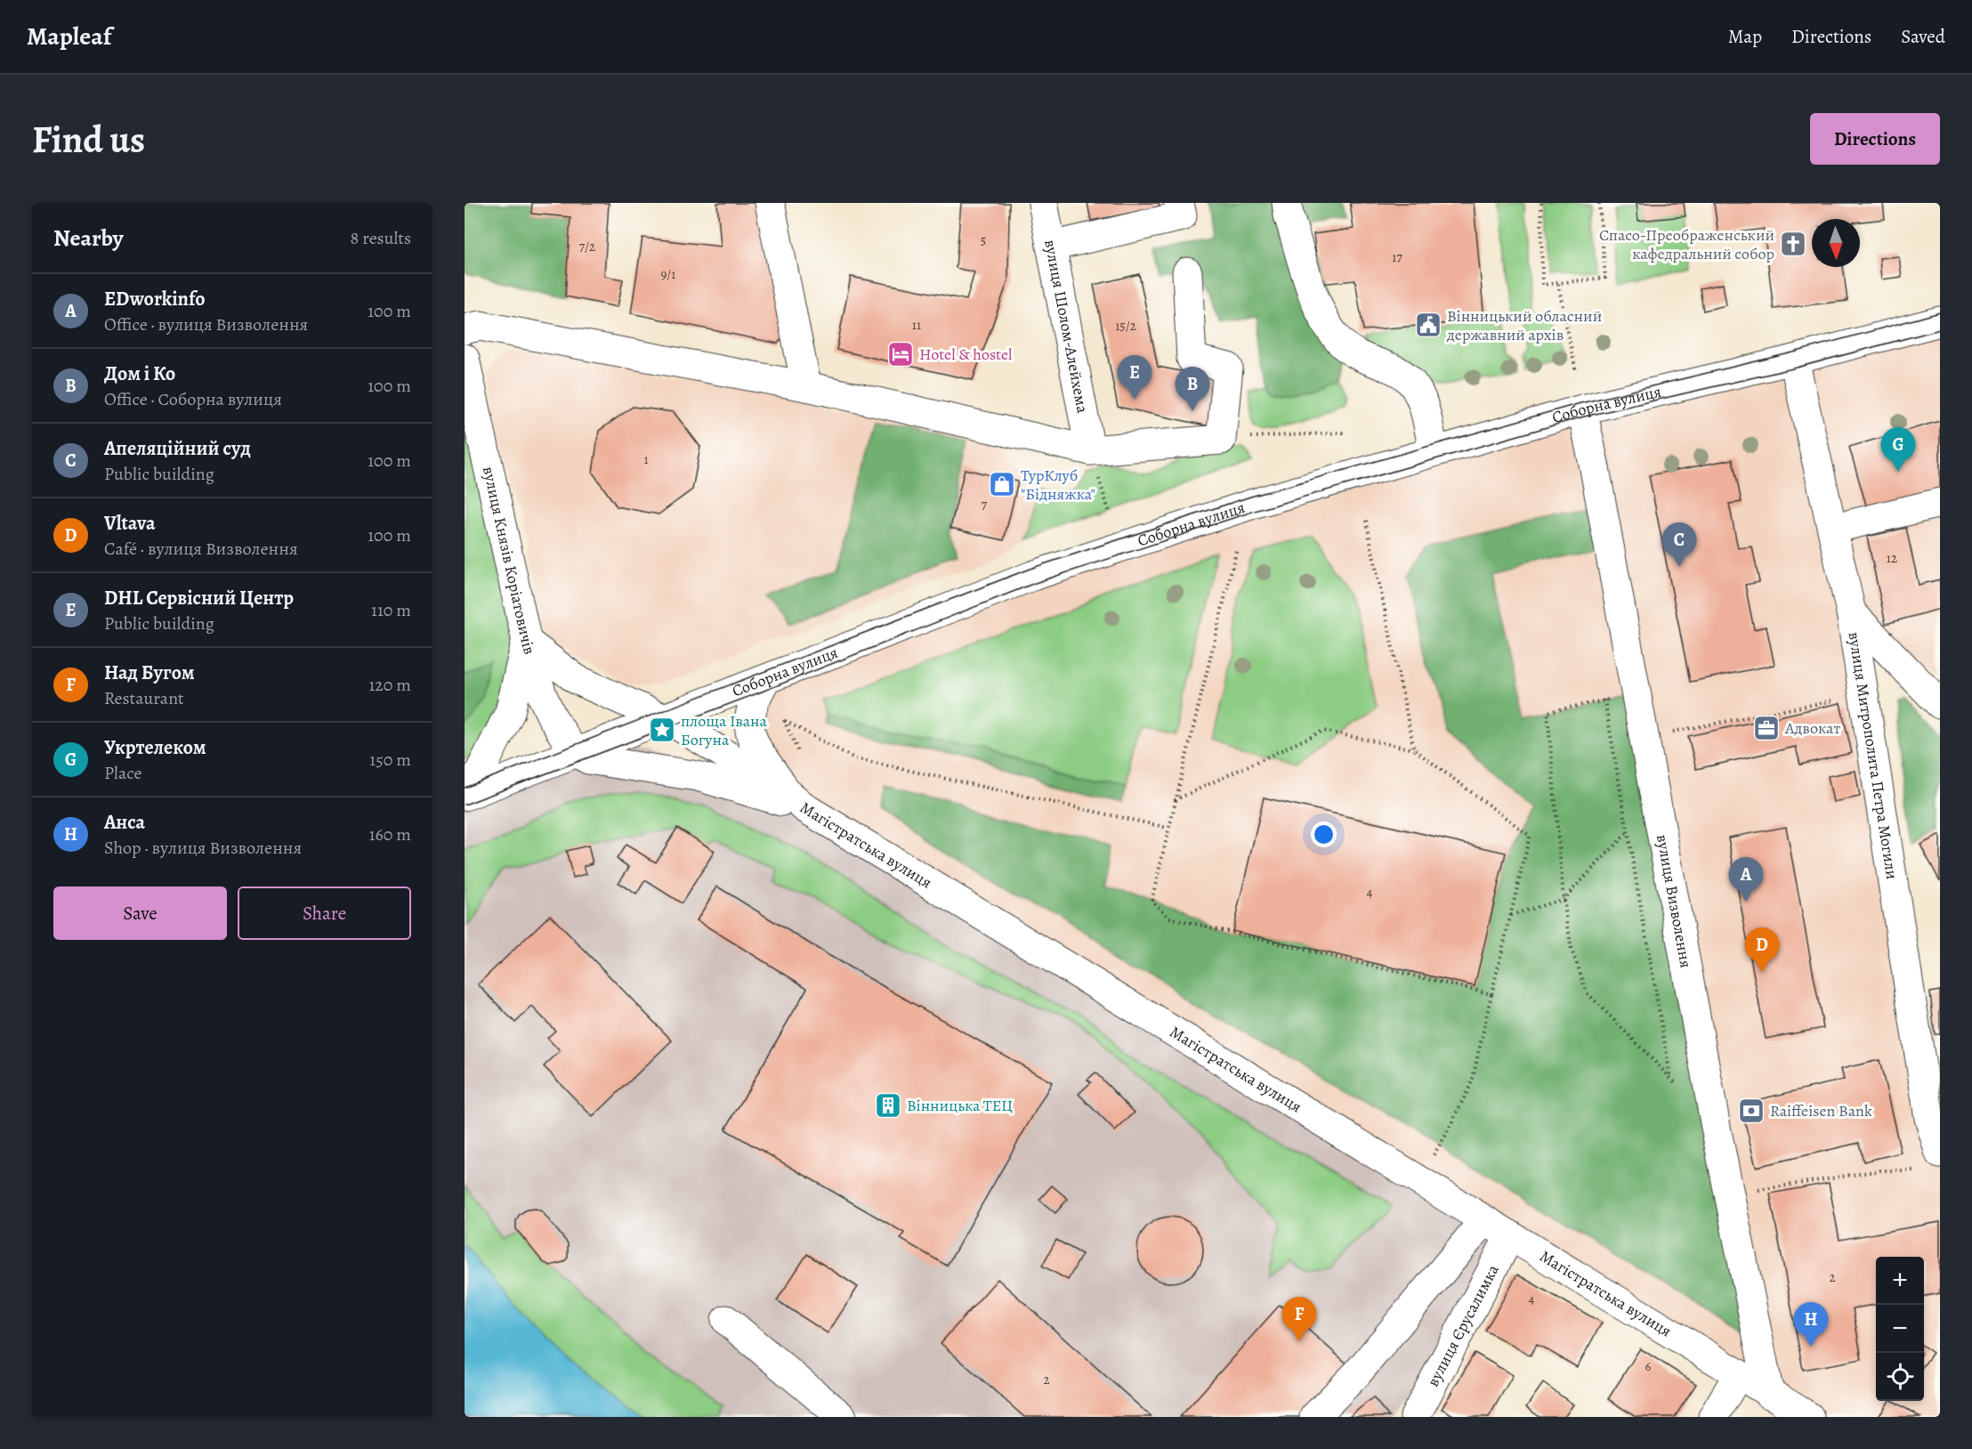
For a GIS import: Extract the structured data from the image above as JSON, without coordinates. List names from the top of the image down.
{
  "streets": {
    "street": [
      "вулиця Шолом-Алейхема",
      "Соборна вулиця",
      "вулиця Князів Коріатовичів",
      "вулиця Митрополита Петра Могили",
      "Магістратська вулиця",
      "вулиця Визволення",
      "вулиця Єрусалимка"
    ]
  },
  "crossings": [
    ["Соборна вулиця", "вулиця Князів Коріатовичів"],
    ["Соборна вулиця", "вулиця Митрополита Петра Могили"],
    ["Соборна вулиця", "Магістратська вулиця"],
    ["Соборна вулиця", "вулиця Визволення"],
    ["вулиця Князів Коріатовичів", "Магістратська вулиця"],
    ["Магістратська вулиця", "вулиця Визволення"],
    ["Магістратська вулиця", "вулиця Єрусалимка"]
  ],
  "places": {
    "church": ["Спасо-Преображенський кафедральний собор"],
    "public building": ["Вінницький обласний державний архів"],
    "hotel": ["Hotel & hostel"],
    "shop": ["ТурКлуб \"Бідняжка\""],
    "office": ["Адвокат"],
    "place": ["площа Івана Богуна"],
    "building": ["Вінницька ТЕЦ"],
    "bank": ["Raiffeisen Bank"]
  },
  "house_numbers": [
    "5",
    "7/2",
    "17",
    "9/1",
    "11",
    "15/2",
    "1",
    "7",
    "12",
    "4",
    "2",
    "4",
    "6",
    "2"
  ],
  "north": "bottom",
  "page": {
    "header": "Mapleaf",
    "nav": ["Map", "Directions", "Saved"],
    "buttons": [
      "Directions",
      ["Save", "Share"]
    ],
    "title": "Find us",
    "heading": ["Nearby", "8 results"],
    "list": [
      {
        "mark": "A",
        "name": "EDworkinfo",
        "note": "Office · вулиця Визволення",
        "value": "100 m"
      },
      {
        "mark": "B",
        "name": "Дом і Ко",
        "note": "Office · Соборна вулиця",
        "value": "100 m"
      },
      {
        "mark": "C",
        "name": "Апеляційний суд",
        "note": "Public building",
        "value": "100 m"
      },
      {
        "mark": "D",
        "name": "Vltava",
        "note": "Café · вулиця Визволення",
        "value": "100 m"
      },
      {
        "mark": "E",
        "name": "DHL Сервісний Центр",
        "note": "Public building",
        "value": "110 m"
      },
      {
        "mark": "F",
        "name": "Над Бугом",
        "note": "Restaurant",
        "value": "120 m"
      },
      {
        "mark": "G",
        "name": "Укртелеком",
        "note": "Place",
        "value": "150 m"
      },
      {
        "mark": "H",
        "name": "Анса",
        "note": "Shop · вулиця Визволення",
        "value": "160 m"
      }
    ],
    "pins": [
      "E",
      "B",
      "G",
      "C",
      "A",
      "D",
      "F",
      "H"
    ],
    "map_buttons": ["+", "−"]
  }
}
